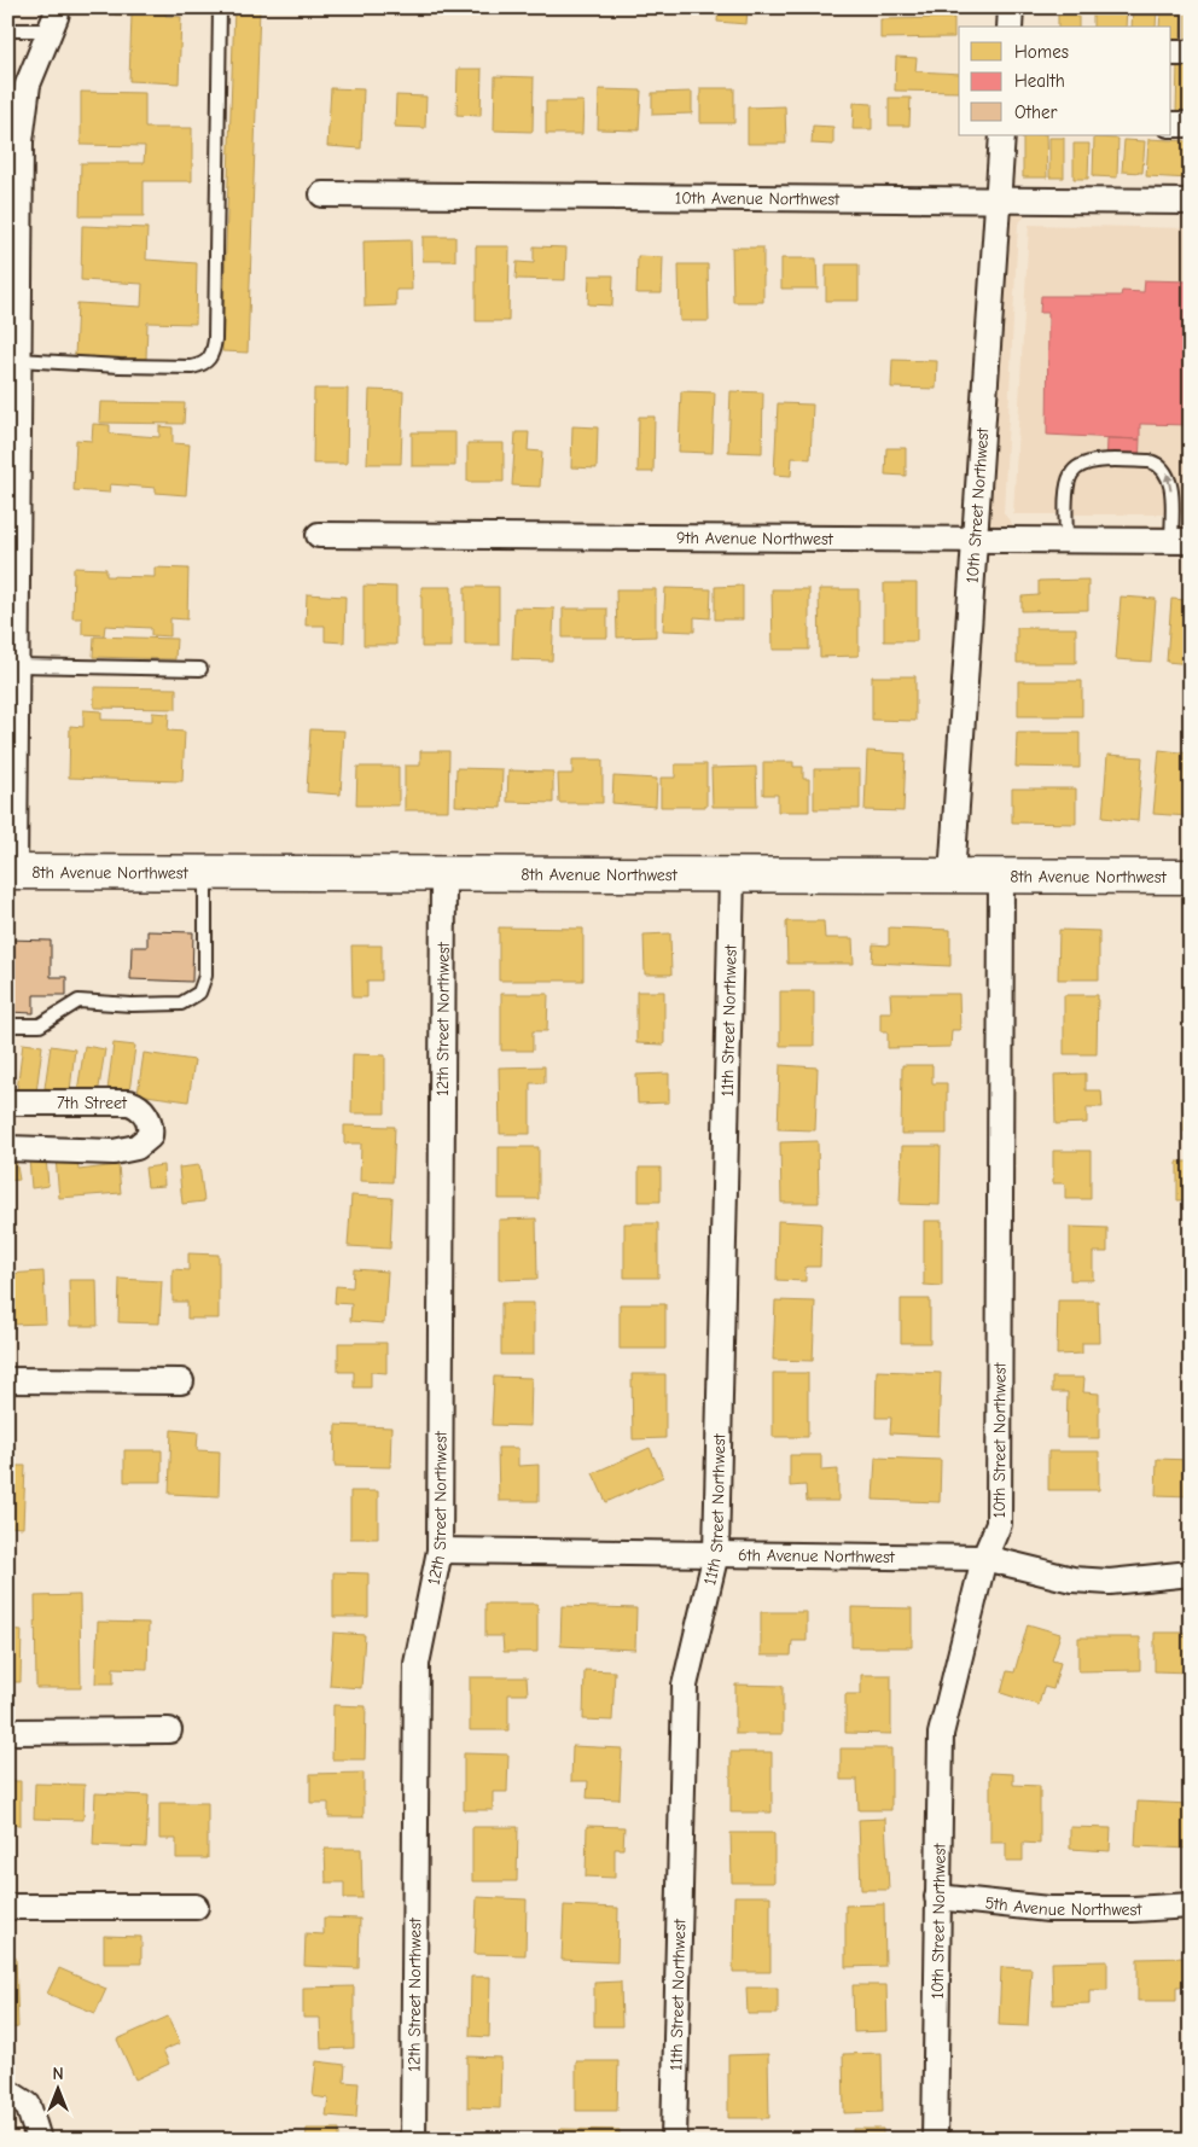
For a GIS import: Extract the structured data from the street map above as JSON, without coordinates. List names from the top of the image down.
{
  "streets": {
    "street": [
      "10th Avenue Northwest",
      "10th Street Northwest",
      "9th Avenue Northwest",
      "8th Avenue Northwest",
      "12th Street Northwest",
      "11th Street Northwest",
      "7th Street",
      "6th Avenue Northwest",
      "5th Avenue Northwest"
    ]
  },
  "crossings": [
    ["10th Avenue Northwest", "10th Street Northwest"],
    ["10th Street Northwest", "9th Avenue Northwest"],
    ["10th Street Northwest", "8th Avenue Northwest"],
    ["10th Street Northwest", "6th Avenue Northwest"],
    ["10th Street Northwest", "5th Avenue Northwest"],
    ["8th Avenue Northwest", "12th Street Northwest"],
    ["8th Avenue Northwest", "11th Street Northwest"],
    ["12th Street Northwest", "6th Avenue Northwest"],
    ["11th Street Northwest", "6th Avenue Northwest"]
  ],
  "legend": ["Homes", "Health", "Other"],
  "north": "top"
}
